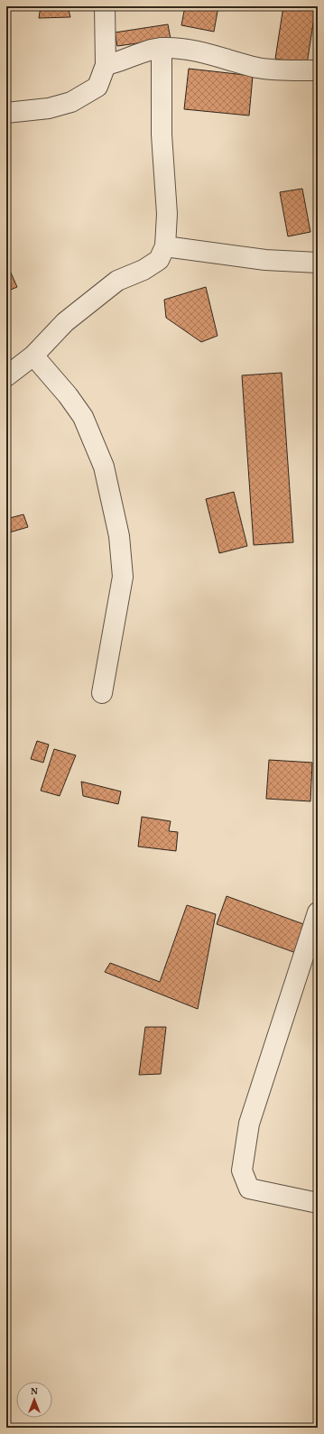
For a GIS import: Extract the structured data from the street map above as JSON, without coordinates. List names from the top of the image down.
{
  "north": "top"
}
